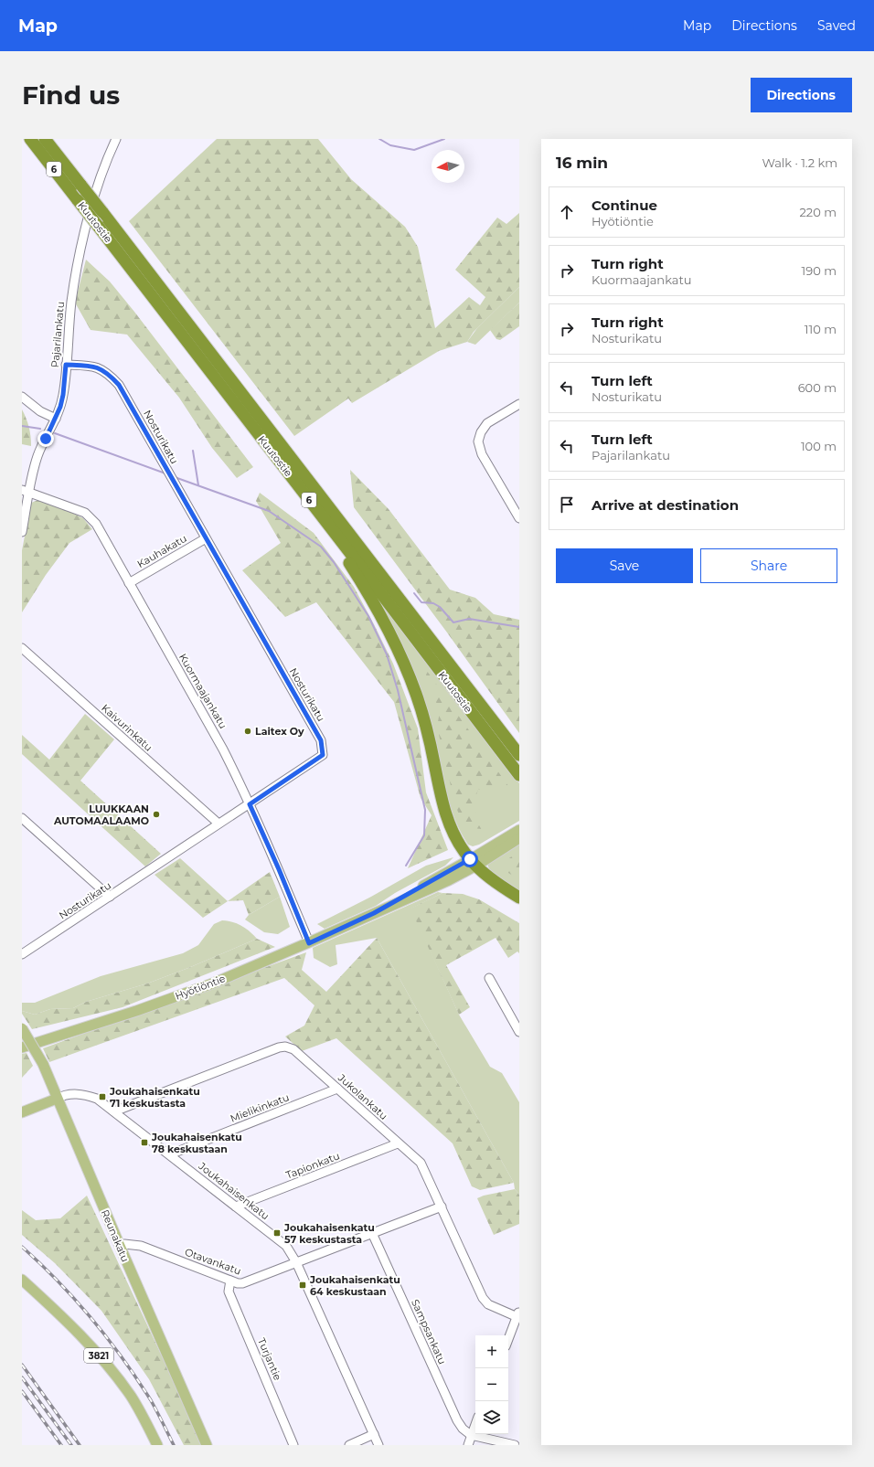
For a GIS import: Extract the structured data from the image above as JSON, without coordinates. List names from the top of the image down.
{
  "streets": {
    "highway": ["6", "Kuutostie"],
    "main road": ["Hyötiöntie", "Reunakatu", "3821"],
    "street": [
      "Pajarilankatu",
      "Nosturikatu",
      "Kauhakatu",
      "Kuormaajankatu",
      "Kaivurinkatu",
      "Jukolankatu",
      "Mielikinkatu",
      "Tapionkatu",
      "Joukahaisenkatu",
      "Otavankatu",
      "Sampsankatu",
      "Turjantie"
    ]
  },
  "crossings": [
    ["Pajarilankatu", "Nosturikatu"],
    ["Pajarilankatu", "Kuormaajankatu"],
    ["Nosturikatu", "Kauhakatu"],
    ["Nosturikatu", "Kuormaajankatu"],
    ["Nosturikatu", "Kaivurinkatu"],
    ["Kauhakatu", "Kuormaajankatu"],
    ["Kuormaajankatu", "Hyötiöntie"],
    ["Jukolankatu", "Mielikinkatu"],
    ["Jukolankatu", "Tapionkatu"],
    ["Jukolankatu", "Joukahaisenkatu"],
    ["Jukolankatu", "Otavankatu"],
    ["Mielikinkatu", "Joukahaisenkatu"],
    ["Tapionkatu", "Joukahaisenkatu"],
    ["Joukahaisenkatu", "Reunakatu"],
    ["Joukahaisenkatu", "Otavankatu"],
    ["Reunakatu", "Otavankatu"],
    ["Otavankatu", "Sampsankatu"],
    ["Otavankatu", "Turjantie"]
  ],
  "places": {
    "other": ["Laitex Oy", "LUUKKAAN AUTOMAALAAMO"],
    "transit": [
      "Joukahaisenkatu 71 keskustasta",
      "Joukahaisenkatu 78 keskustaan",
      "Joukahaisenkatu 57 keskustasta",
      "Joukahaisenkatu 64 keskustaan"
    ]
  },
  "north": "left",
  "page": {
    "header": "Map",
    "nav": ["Map", "Directions", "Saved"],
    "buttons": [
      "Directions",
      ["Save", "Share"]
    ],
    "title": "Find us",
    "heading": ["16 min", "Walk · 1.2 km"],
    "list": [
      ["Continue", "Hyötiöntie", "220 m"],
      ["Turn right", "Kuormaajankatu", "190 m"],
      ["Turn right", "Nosturikatu", "110 m"],
      ["Turn left", "Nosturikatu", "600 m"],
      ["Turn left", "Pajarilankatu", "100 m"],
      "Arrive at destination"
    ],
    "map_buttons": ["+", "−"]
  }
}
